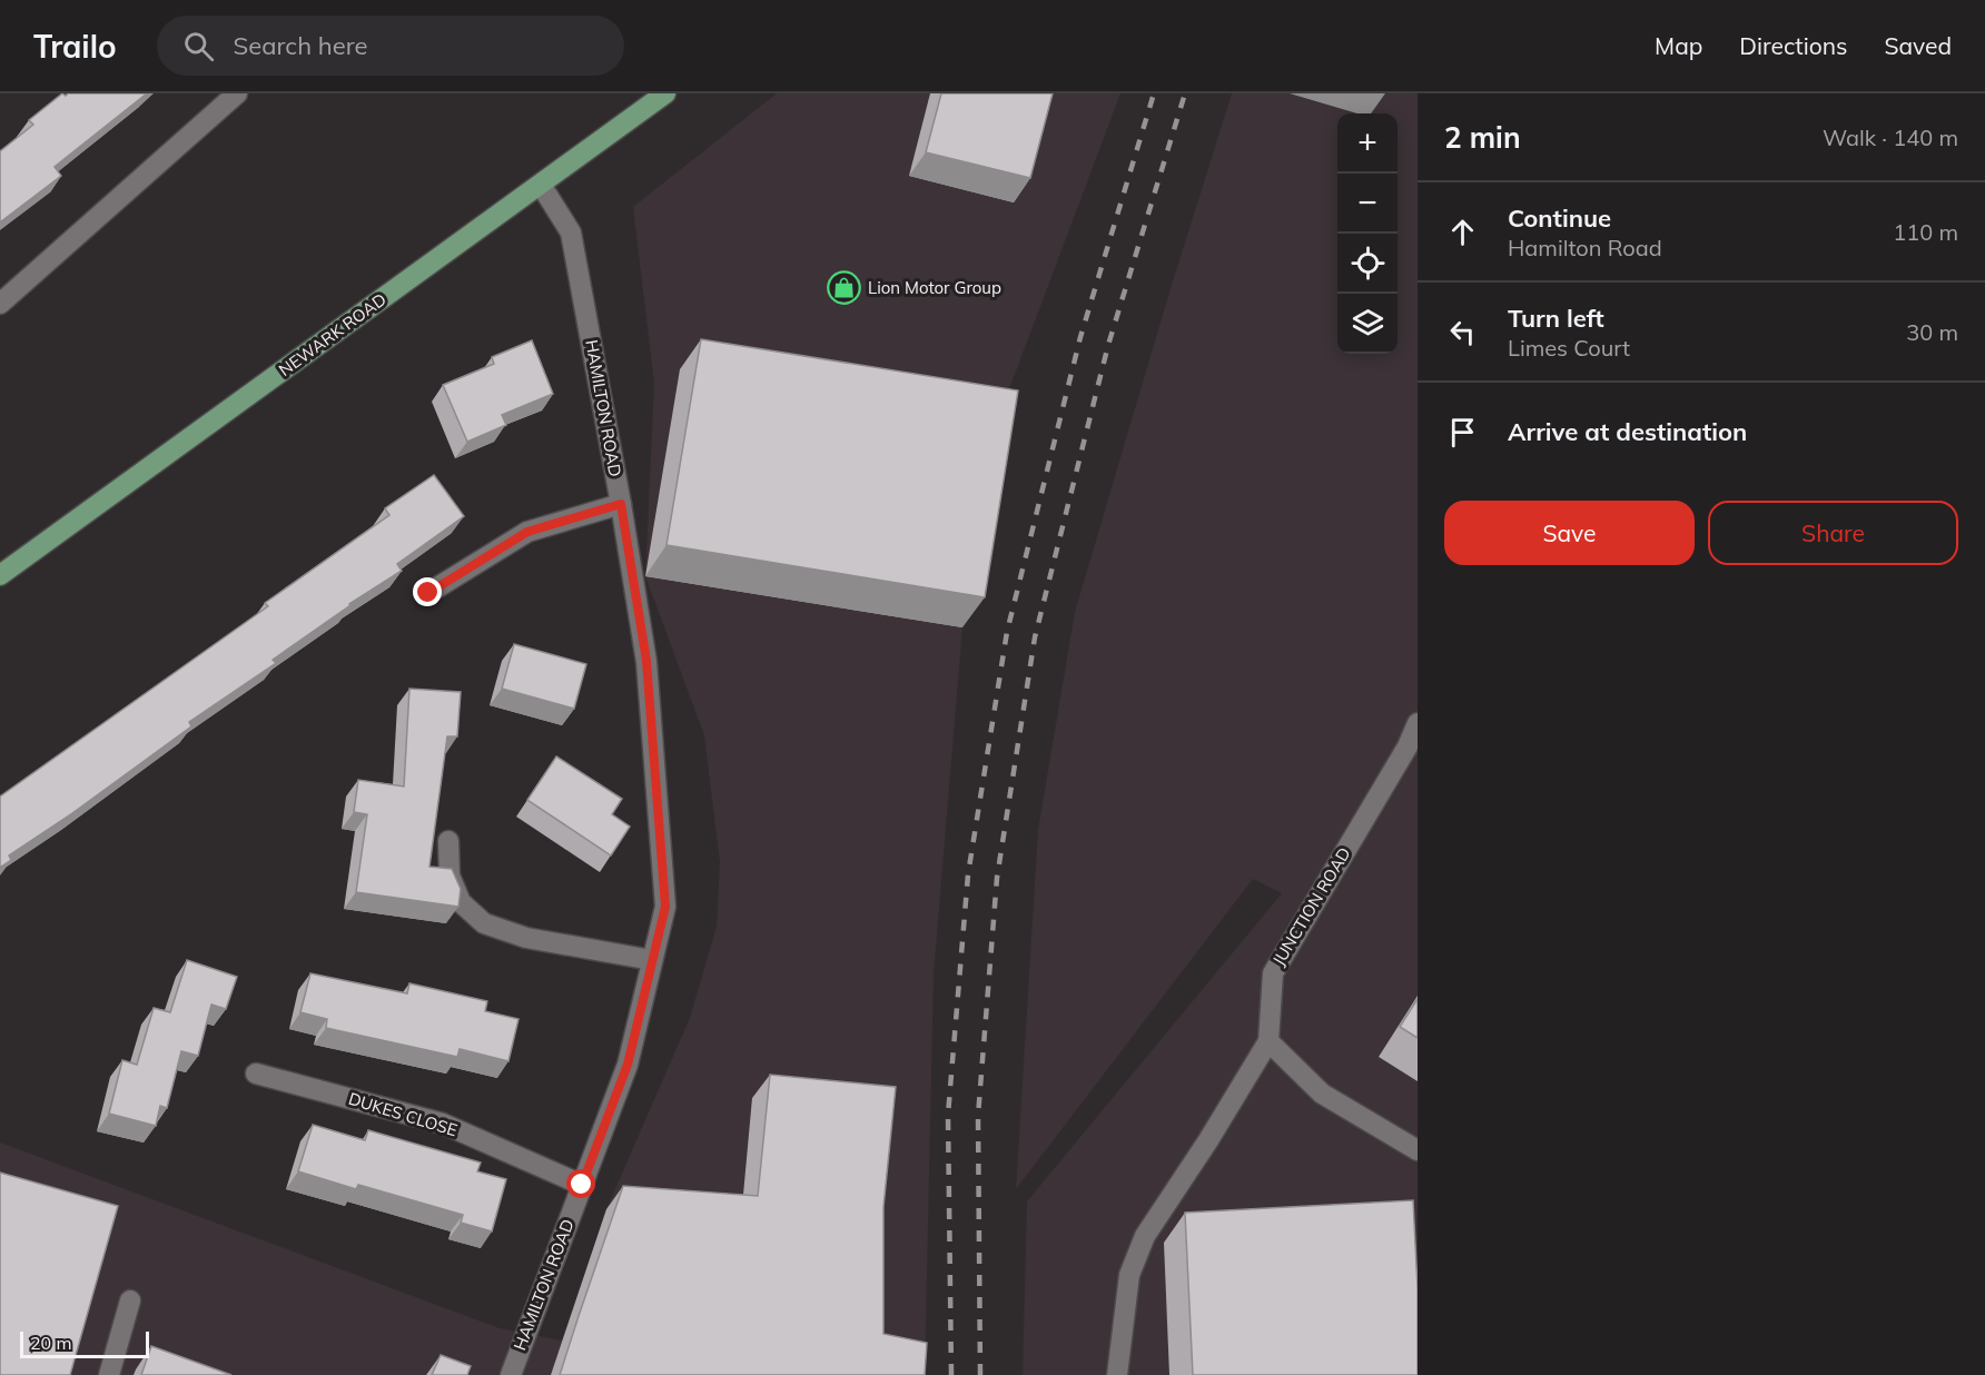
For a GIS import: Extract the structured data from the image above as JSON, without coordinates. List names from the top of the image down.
{
  "streets": {
    "main road": ["NEWARK ROAD"],
    "street": ["HAMILTON ROAD", "JUNCTION ROAD", "DUKES CLOSE"]
  },
  "crossings": [
    ["NEWARK ROAD", "HAMILTON ROAD"],
    ["HAMILTON ROAD", "DUKES CLOSE"]
  ],
  "places": {
    "shop": ["Lion Motor Group"]
  },
  "scale_bar": "20 m",
  "page": {
    "header": "Trailo",
    "search": "Search here",
    "nav": ["Map", "Directions", "Saved"],
    "heading": ["2 min", "Walk · 140 m"],
    "map_buttons": ["+", "−"],
    "list": [
      ["Continue", "Hamilton Road", "110 m"],
      ["Turn left", "Limes Court", "30 m"],
      "Arrive at destination"
    ],
    "buttons": ["Save", "Share"],
    "scale": "20 m"
  }
}
